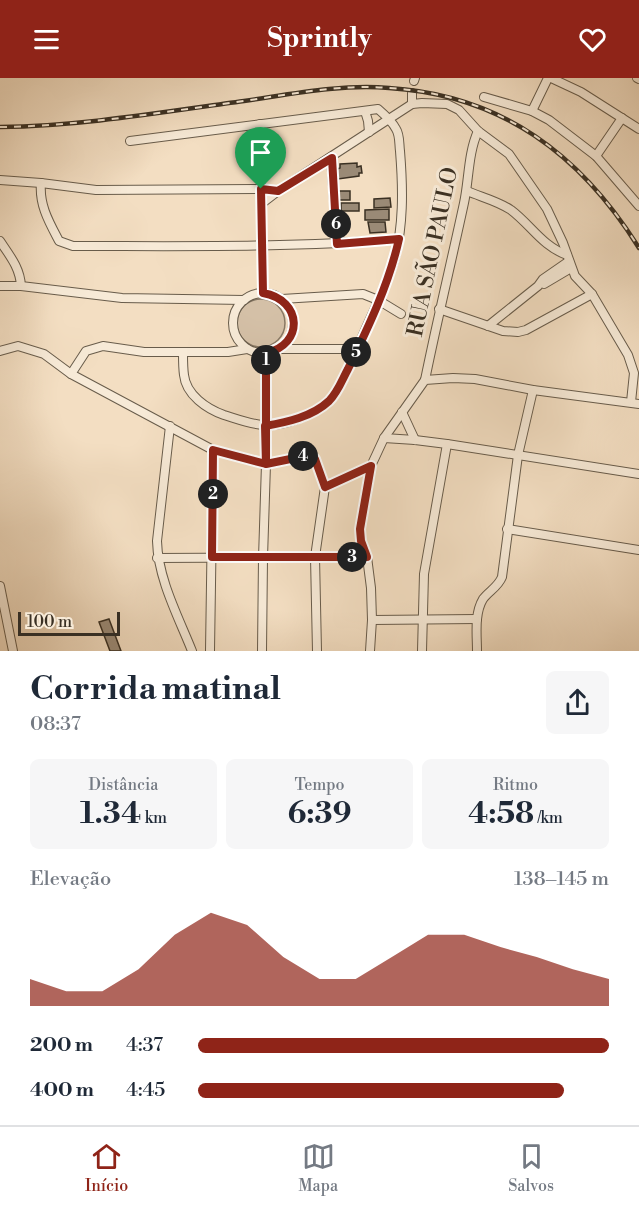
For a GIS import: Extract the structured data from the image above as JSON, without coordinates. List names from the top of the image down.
{
  "streets": {
    "street": ["RUA SÃO PAULO"]
  },
  "scale_bar": "100 m",
  "page": {
    "header": "Sprintly",
    "pins": [
      "6",
      "5",
      "1",
      "4",
      "2",
      "3"
    ],
    "scale": "100 m",
    "heading": ["Corrida matinal", "08:37"],
    "stats": [
      ["Distância", "1.34 km"],
      ["Tempo", "6:39"],
      ["Ritmo", "4:58 /km"]
    ],
    "chart": ["Elevação", "138–145 m"],
    "list": [
      {
        "name": "200 m",
        "note": "4:37"
      },
      {
        "name": "400 m",
        "note": "4:45"
      }
    ],
    "tabs": ["Início", "Mapa", "Salvos"]
  }
}
